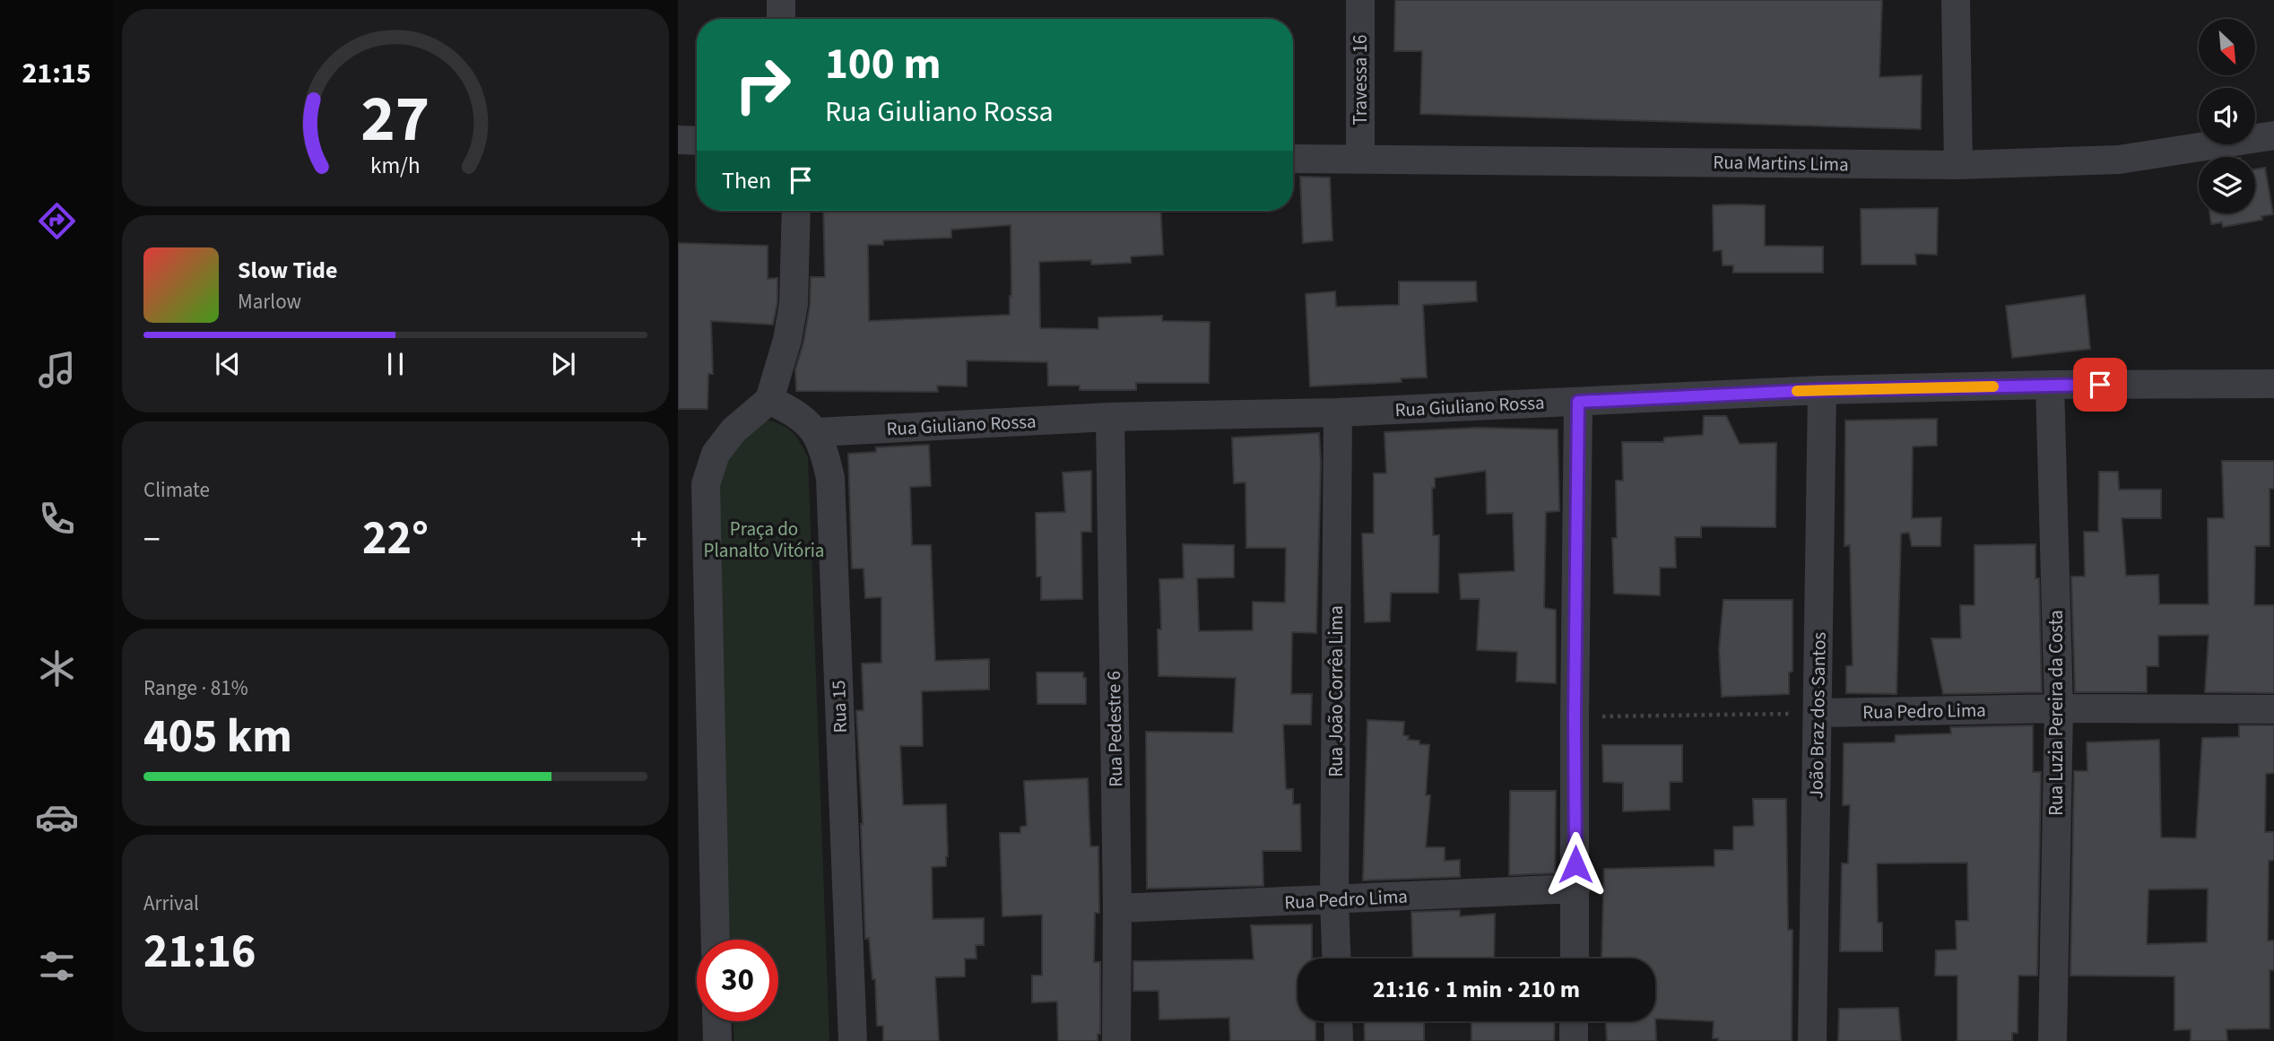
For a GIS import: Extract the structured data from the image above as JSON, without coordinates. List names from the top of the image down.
{
  "streets": {
    "street": [
      "Travessa 16",
      "Rua Martins Lima",
      "Rua Giuliano Rossa",
      "Rua João Corrêa Lima",
      "Rua 15",
      "Rua Pedro Lima",
      "Rua Luzia Pereira da Costa",
      "João Braz dos Santos",
      "Rua Pedestre 6"
    ]
  },
  "crossings": [
    ["Travessa 16", "Rua Martins Lima"],
    ["Rua Giuliano Rossa", "Rua João Corrêa Lima"],
    ["Rua Giuliano Rossa", "Rua 15"],
    ["Rua Giuliano Rossa", "Rua Luzia Pereira da Costa"],
    ["Rua Giuliano Rossa", "João Braz dos Santos"],
    ["Rua Giuliano Rossa", "Rua Pedestre 6"],
    ["Rua João Corrêa Lima", "Rua Pedro Lima"],
    ["Rua Pedro Lima", "Rua Luzia Pereira da Costa"],
    ["Rua Pedro Lima", "João Braz dos Santos"],
    ["Rua Pedro Lima", "Rua Pedestre 6"]
  ],
  "parks": ["Praça do Planalto Vitória"],
  "north": "bottom right",
  "page": {
    "tabs": "21:15",
    "turn": ["100 m", "Rua Giuliano Rossa"],
    "then": "Then",
    "song": ["Slow Tide", "Marlow"],
    "tile": [
      "Climate",
      ["Range · 81%", "405 km"],
      ["Arrival", "21:16"]
    ],
    "heat": ["−", "22°", "+"],
    "limit": "30",
    "trip": "21:16 · 1 min · 210 m",
    "gauge": ["27", "km/h"]
  }
}
